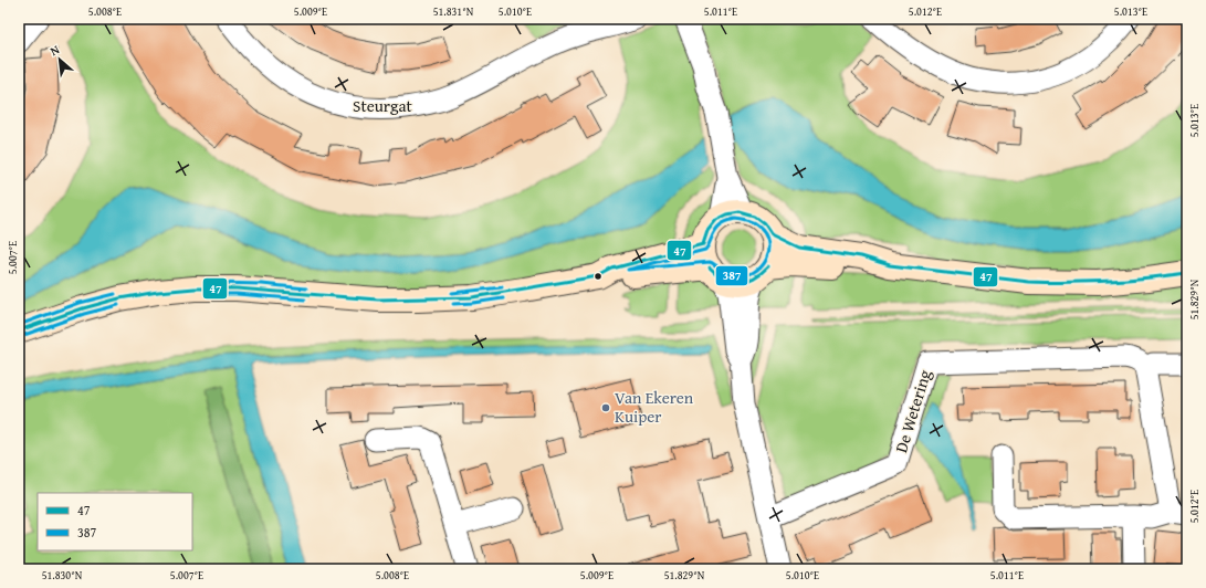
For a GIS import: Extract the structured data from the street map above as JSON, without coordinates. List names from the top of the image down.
{
  "streets": {
    "street": ["Steurgat", "De Wetering"]
  },
  "places": ["Van Ekeren Kuiper"],
  "lines": ["transit line 47", "transit line 387"],
  "legend": ["47", "387"],
  "north": "top left",
  "coordinates": [
    "5.008°E",
    "5.009°E",
    "51.831°N",
    "5.010°E",
    "5.011°E",
    "5.012°E",
    "5.013°E",
    "5.007°E",
    "51.829°N",
    "51.830°N"
  ]
}
